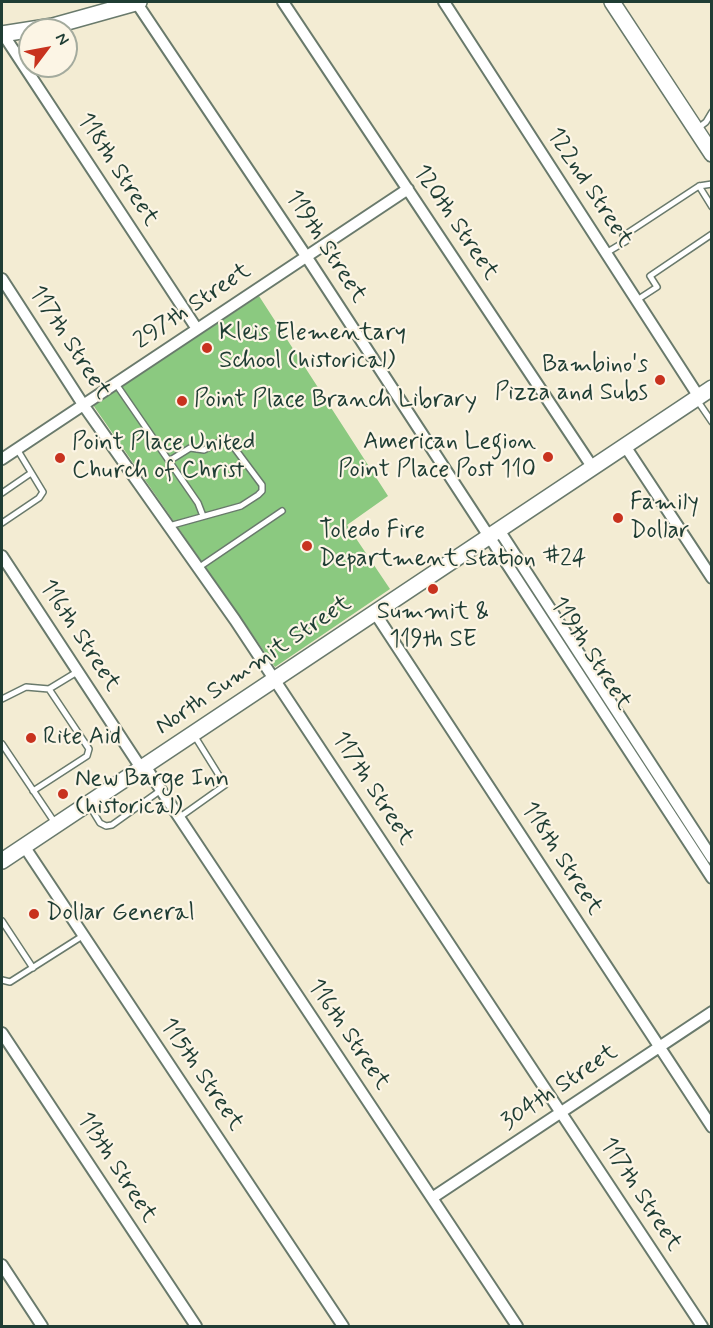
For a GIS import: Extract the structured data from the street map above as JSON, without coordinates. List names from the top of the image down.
{
  "streets": {
    "main road": ["North Summit Street"],
    "street": [
      "118th Street",
      "122nd Street",
      "120th Street",
      "119th Street",
      "297th Street",
      "117th Street",
      "116th Street",
      "115th Street",
      "304th Street",
      "113th Street"
    ]
  },
  "crossings": [
    ["118th Street", "297th Street"],
    ["118th Street", "North Summit Street"],
    ["118th Street", "304th Street"],
    ["122nd Street", "North Summit Street"],
    ["120th Street", "297th Street"],
    ["120th Street", "North Summit Street"],
    ["119th Street", "297th Street"],
    ["119th Street", "North Summit Street"],
    ["297th Street", "117th Street"],
    ["117th Street", "North Summit Street"],
    ["117th Street", "304th Street"],
    ["116th Street", "North Summit Street"],
    ["116th Street", "304th Street"],
    ["North Summit Street", "115th Street"]
  ],
  "places": [
    "Kleis Elementary School (historical)",
    "Bambino's Pizza and Subs",
    "Point Place Branch Library",
    "American Legion Point Place Post 110",
    "Point Place United Church of Christ",
    "Family Dollar",
    "Toledo Fire Department Station #24",
    "Summit & 119th SE",
    "Rite Aid",
    "New Barge Inn (historical)",
    "Dollar General"
  ],
  "north": "top right"
}
